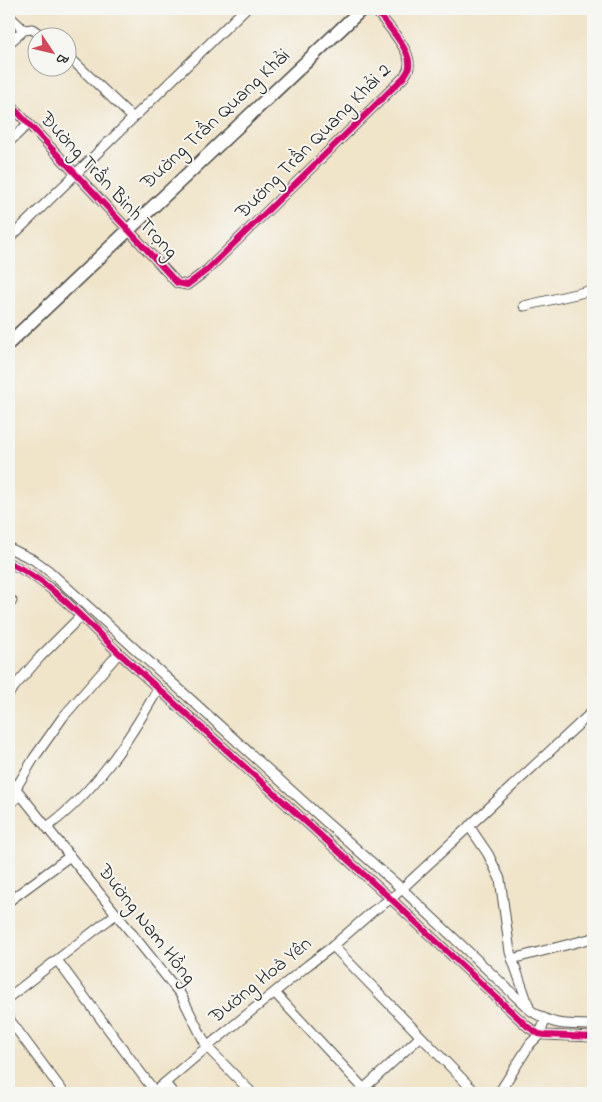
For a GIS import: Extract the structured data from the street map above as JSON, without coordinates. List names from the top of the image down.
{
  "streets": {
    "main road": ["Đường Trần Quang Khải"],
    "street": [
      "Đường Trần Quang Khải 2",
      "Đường Trần Bình Trọng",
      "Đường Nam Hồng",
      "Đường Hoà Yên"
    ]
  },
  "crossings": [
    ["Đường Trần Quang Khải", "Đường Trần Bình Trọng"],
    ["Đường Trần Quang Khải 2", "Đường Trần Bình Trọng"],
    ["Đường Nam Hồng", "Đường Hoà Yên"]
  ],
  "north": "bottom right"
}
